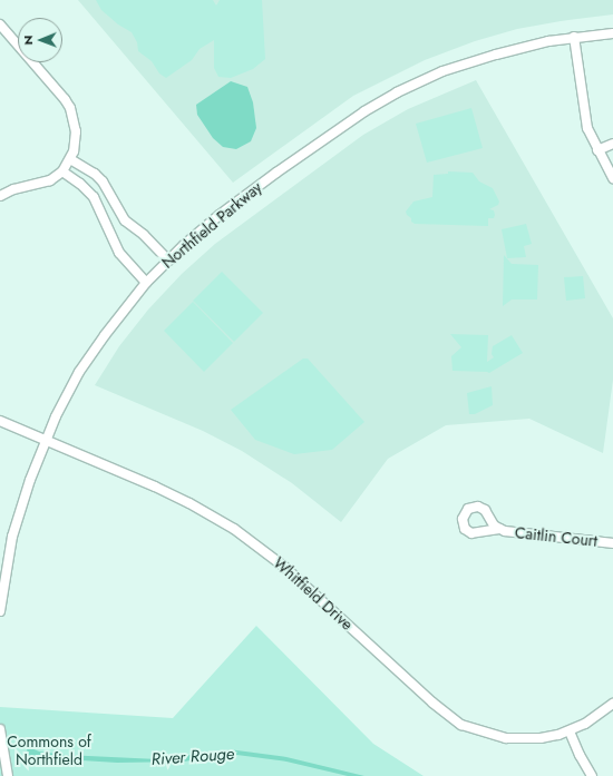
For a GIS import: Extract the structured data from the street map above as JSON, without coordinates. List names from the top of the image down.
{
  "streets": {
    "street": ["Northfield Parkway", "Caitlin Court", "Whitfield Drive"]
  },
  "crossings": [
    ["Northfield Parkway", "Whitfield Drive"]
  ],
  "water": ["River Rouge"],
  "parks": ["Commons of Northfield"],
  "north": "left"
}
